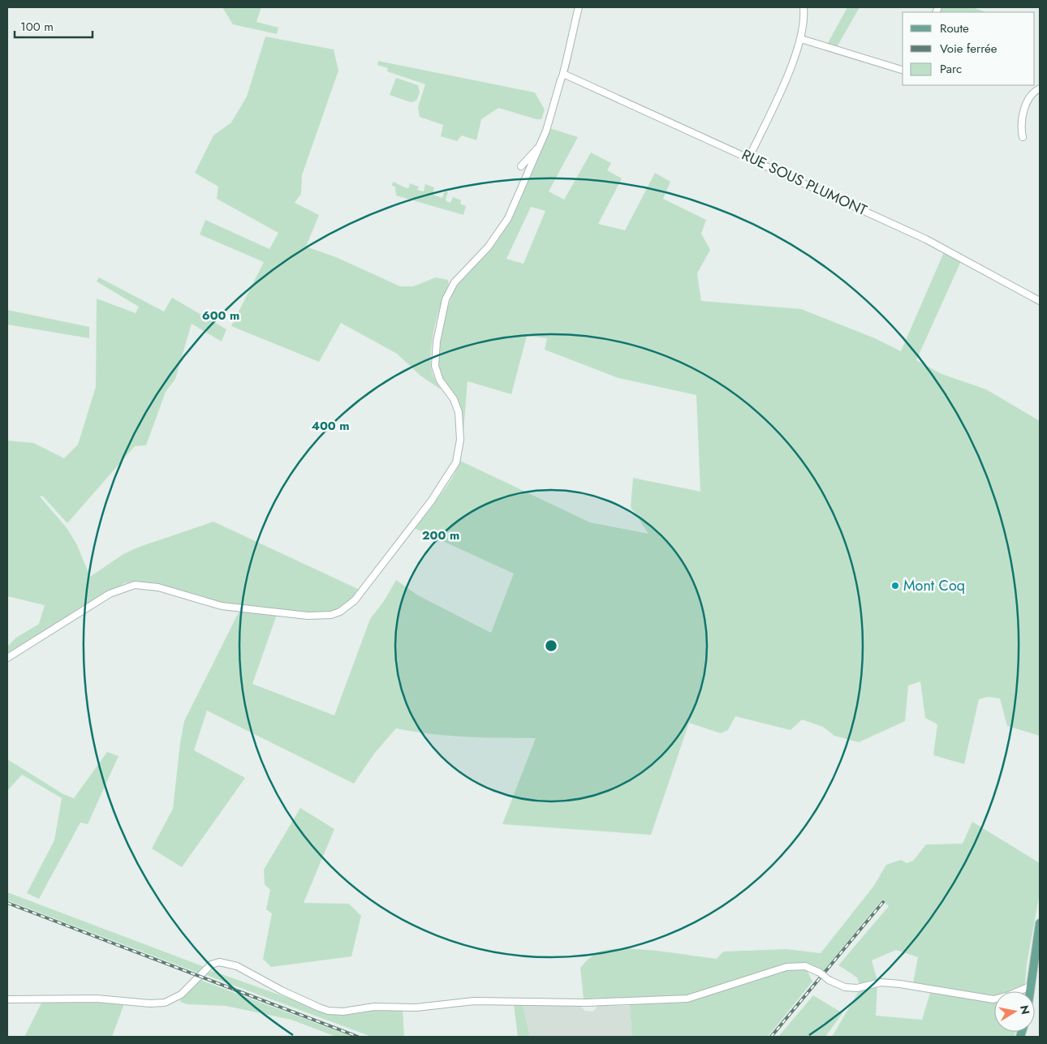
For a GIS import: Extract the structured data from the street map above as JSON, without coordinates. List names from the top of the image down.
{
  "streets": {
    "street": ["RUE SOUS PLUMONT"]
  },
  "places": ["Mont Coq"],
  "legend": ["Route", "Voie ferrée", "Parc"],
  "scale_bar": "100 m",
  "north": "right",
  "rings": ["600 m", "400 m", "200 m"]
}
